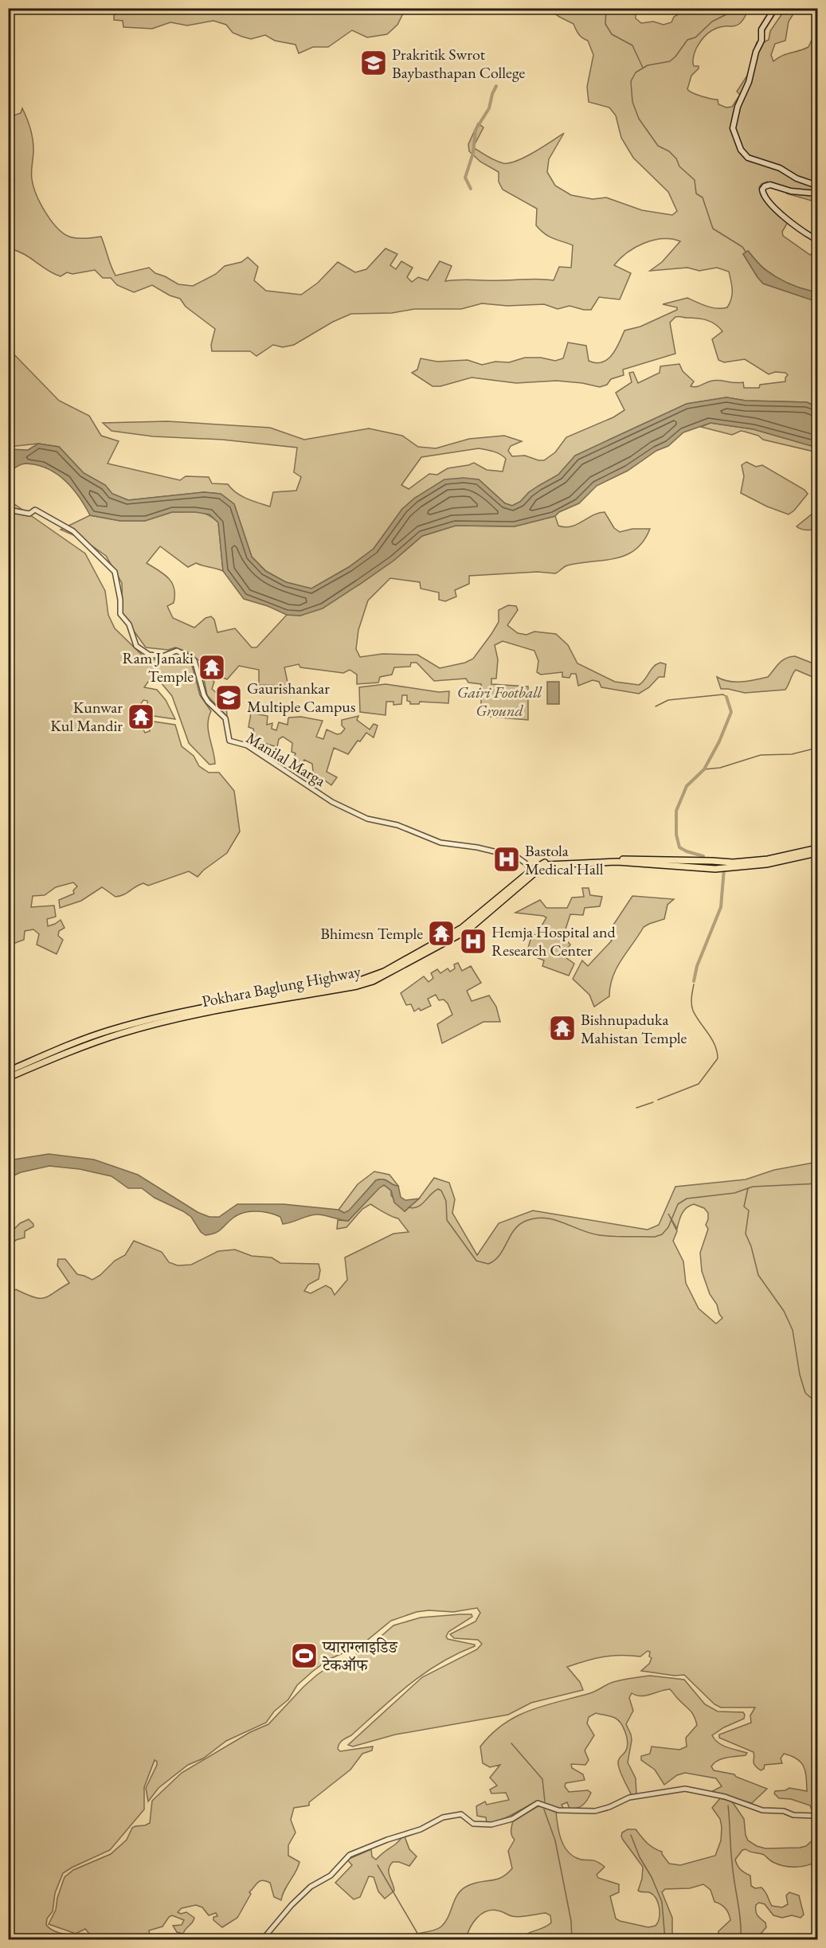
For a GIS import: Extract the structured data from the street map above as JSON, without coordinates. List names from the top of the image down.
{
  "streets": {
    "highway": ["Pokhara Baglung Highway"],
    "street": ["Manilal Marga"]
  },
  "crossings": [
    ["Manilal Marga", "Pokhara Baglung Highway"]
  ],
  "parks": ["Gairi Football Ground"],
  "places": {
    "school or university": ["Prakritik Swrot Baybasthapan College", "Gaurishankar Multiple Campus"],
    "temple": [
      "Ram Janaki Temple",
      "Kunwar Kul Mandir",
      "Bhimesn Temple",
      "Bishnupaduka Mahistan Temple"
    ],
    "hospital": ["Bastola Medical Hall", "Hemja Hospital and Research Center"],
    "sports": ["प्याराग्लाइडिङ टेकऑफ"]
  }
}
